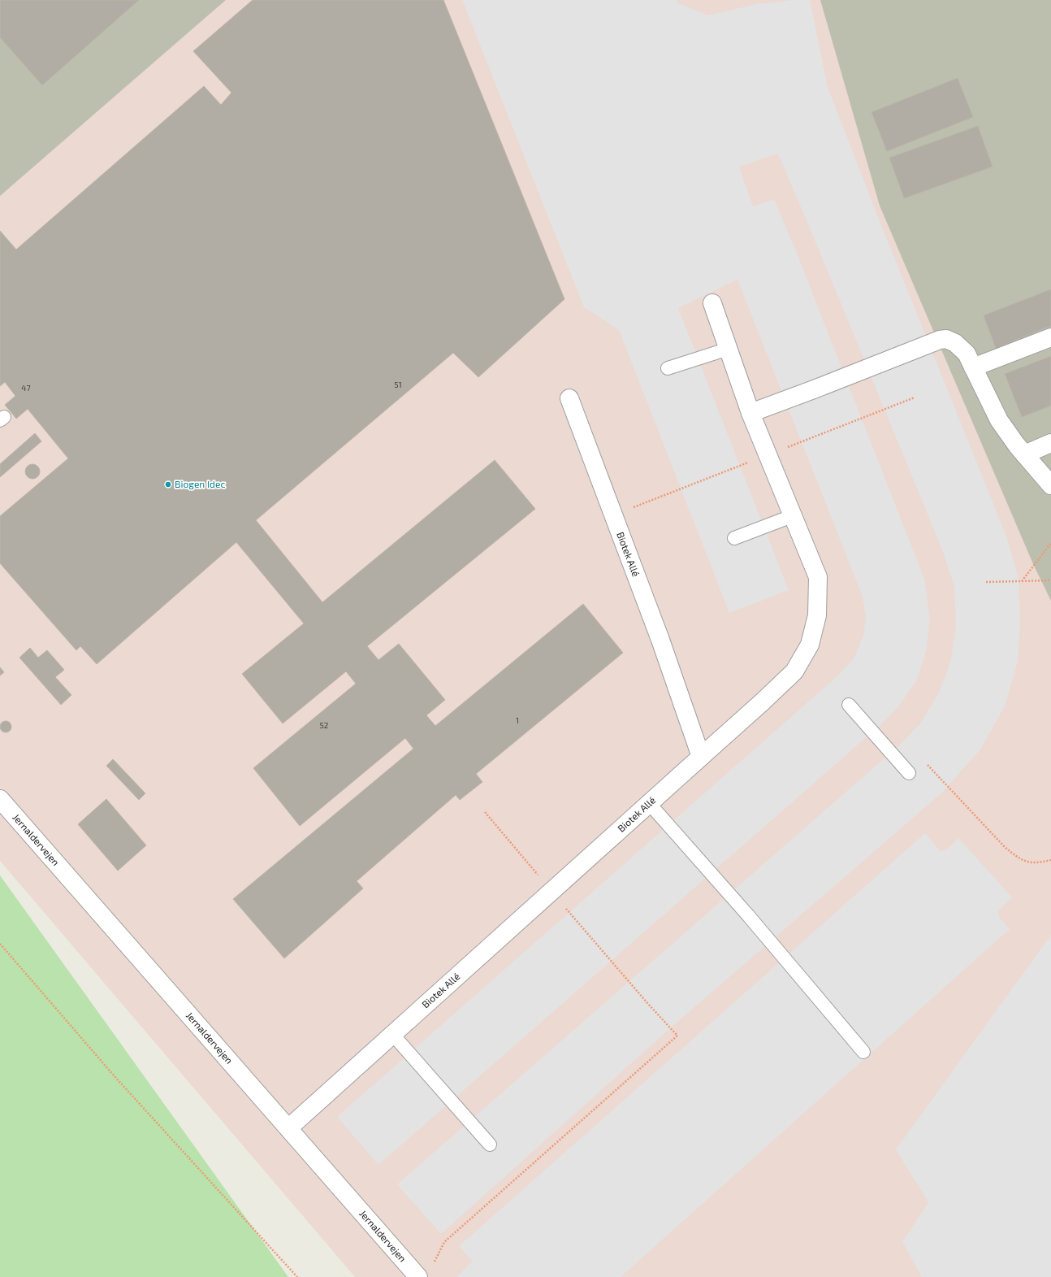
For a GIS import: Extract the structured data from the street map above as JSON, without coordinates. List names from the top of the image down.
{
  "streets": {
    "street": ["Biotek Allé", "Jernaldervejen"]
  },
  "crossings": [
    ["Biotek Allé", "Jernaldervejen"]
  ],
  "places": ["Biogen Idec"],
  "house_numbers": [
    "51",
    "47",
    "1",
    "52"
  ]
}
